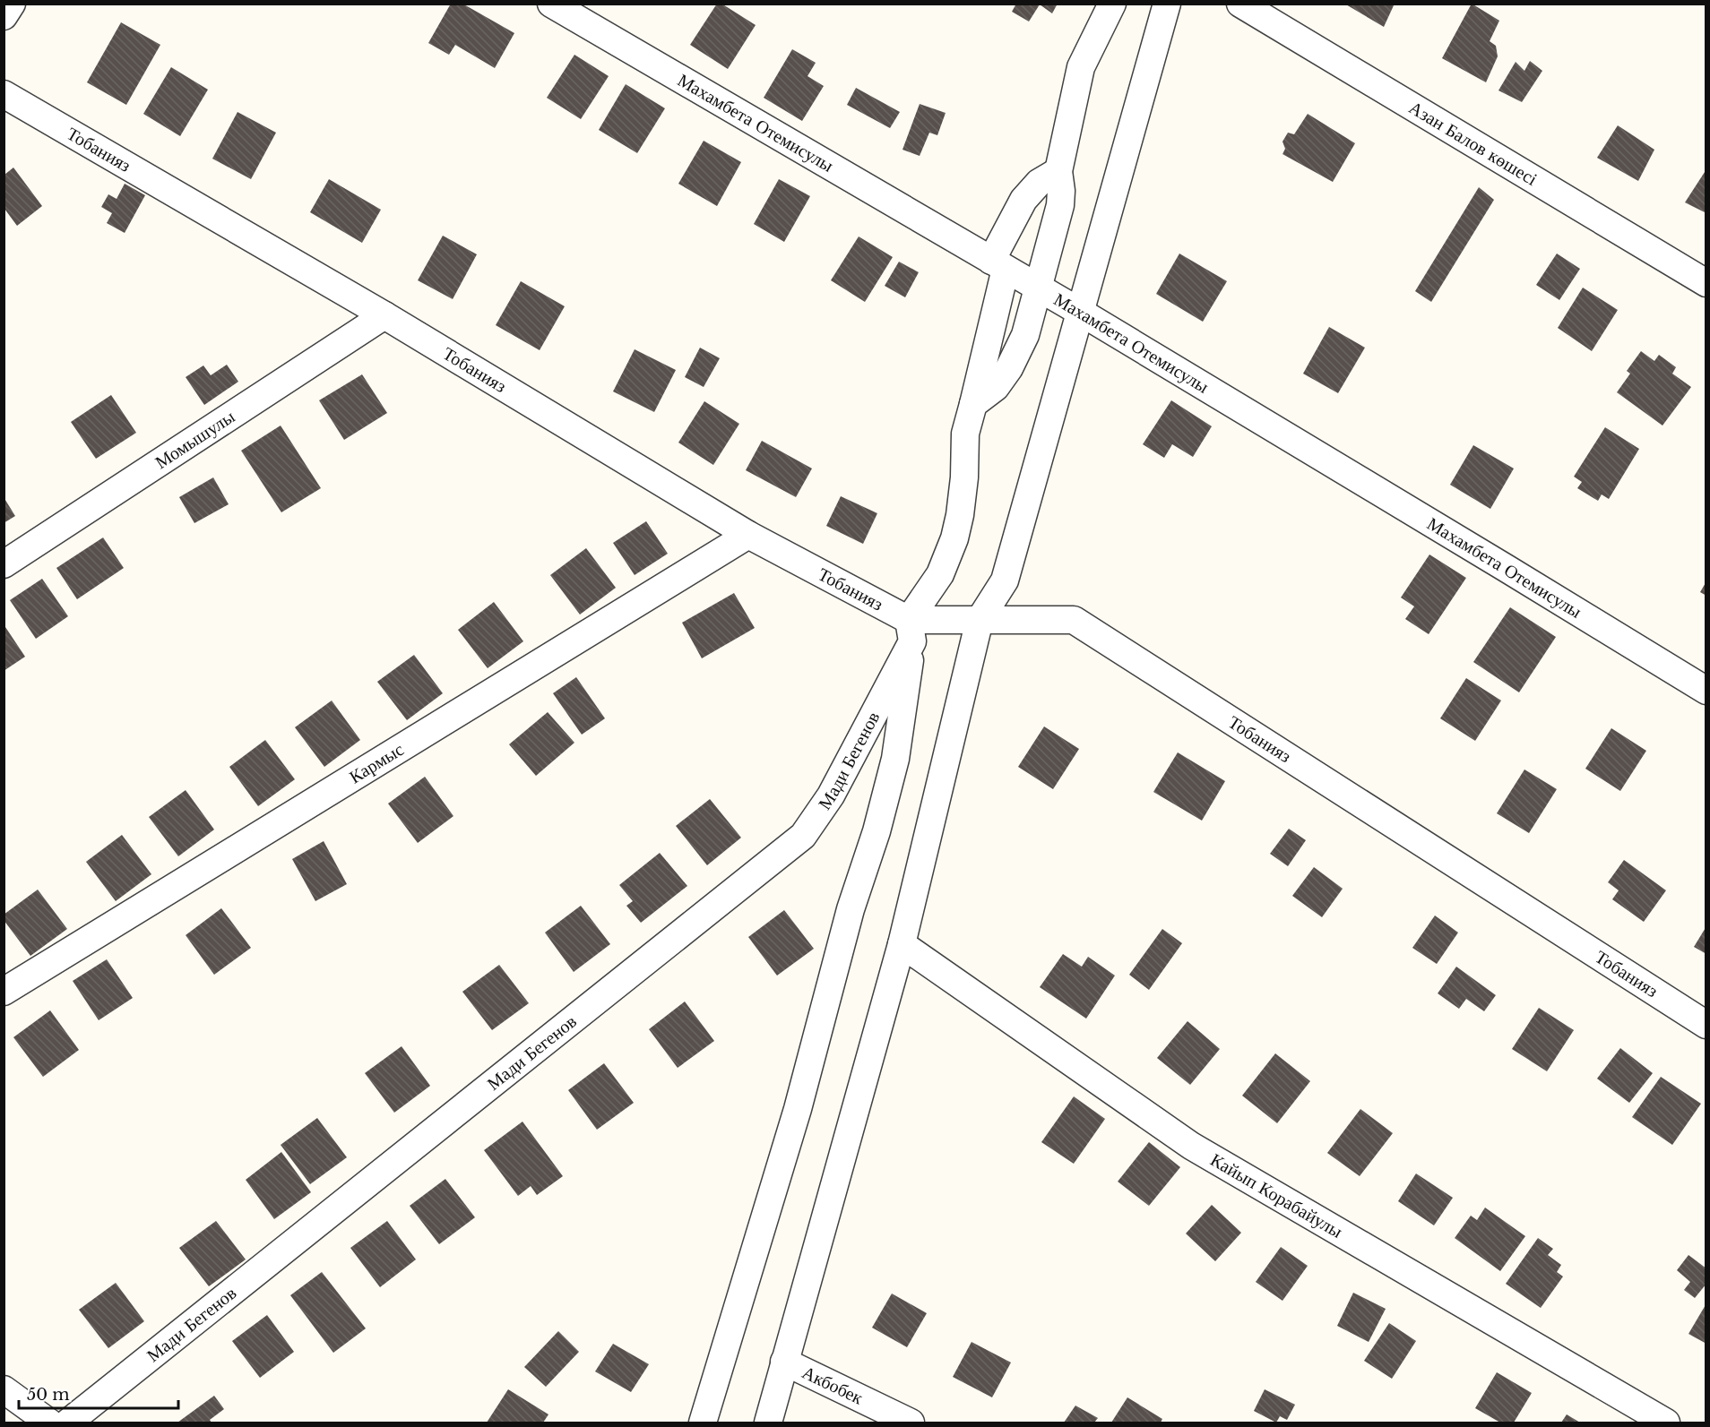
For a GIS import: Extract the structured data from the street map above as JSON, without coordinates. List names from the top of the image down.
{
  "streets": {
    "street": [
      "Махамбета Отемисулы",
      "Азан Балов көшесі",
      "Тобанияз",
      "Момышулы",
      "Мади Бегенов",
      "Кармыс",
      "Кайып Корабайулы",
      "Акбобек"
    ]
  },
  "crossings": [
    ["Махамбета Отемисулы", "Мади Бегенов"],
    ["Тобанияз", "Момышулы"],
    ["Тобанияз", "Мади Бегенов"],
    ["Тобанияз", "Кармыс"]
  ],
  "scale_bar": "50 m"
}
